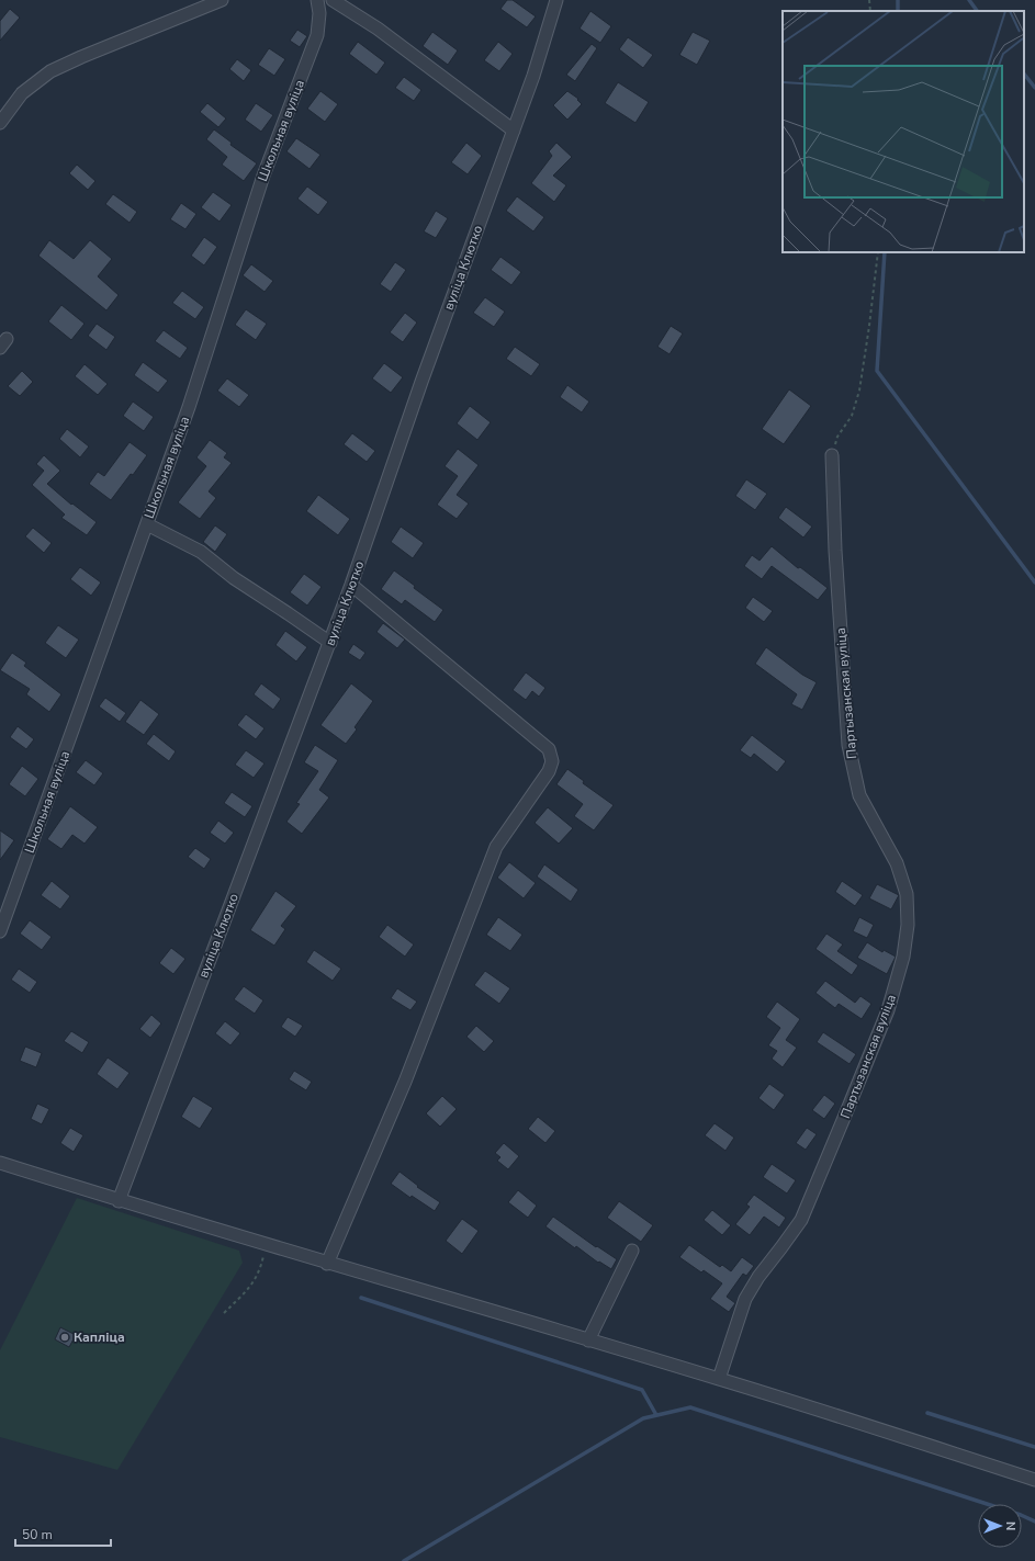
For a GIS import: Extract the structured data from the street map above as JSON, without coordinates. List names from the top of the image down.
{
  "streets": {
    "street": ["Школьная вуліца", "вуліца Клютко", "Партызанская вуліца"]
  },
  "places": ["Капліца"],
  "scale_bar": "50 m",
  "north": "right"
}
